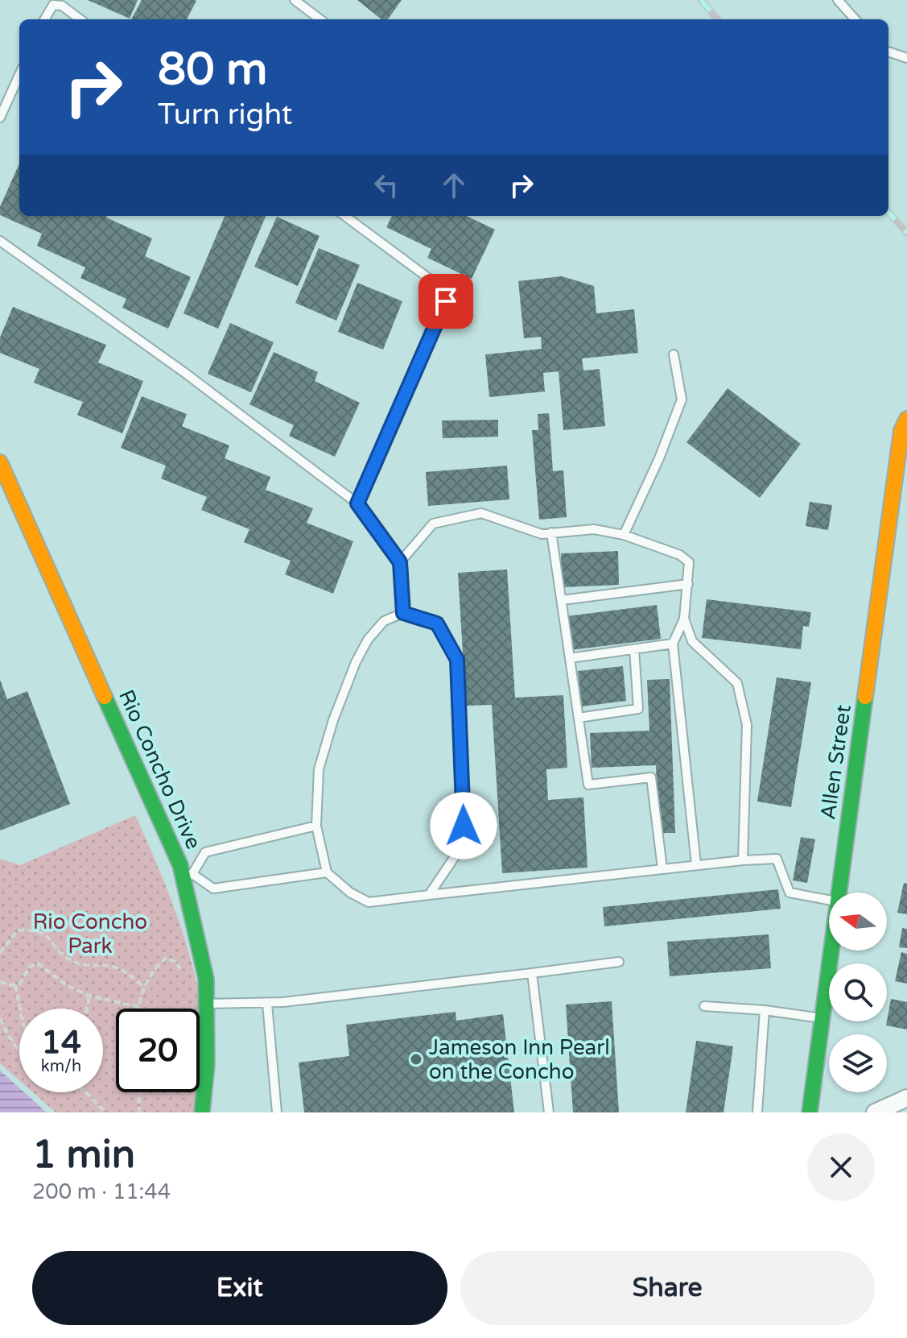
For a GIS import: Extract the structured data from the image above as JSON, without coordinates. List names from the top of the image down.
{
  "streets": {
    "street": ["Allen Street", "Rio Concho Drive"]
  },
  "parks": ["Rio Concho Park"],
  "places": ["Jameson Inn Pearl on the Concho"],
  "north": "left",
  "page": {
    "turn": ["80 m", "Turn right"],
    "speed": "14 km/h",
    "limit": "20",
    "heading": ["1 min", "200 m · 11:44"],
    "buttons": ["Exit", "Share"]
  }
}
